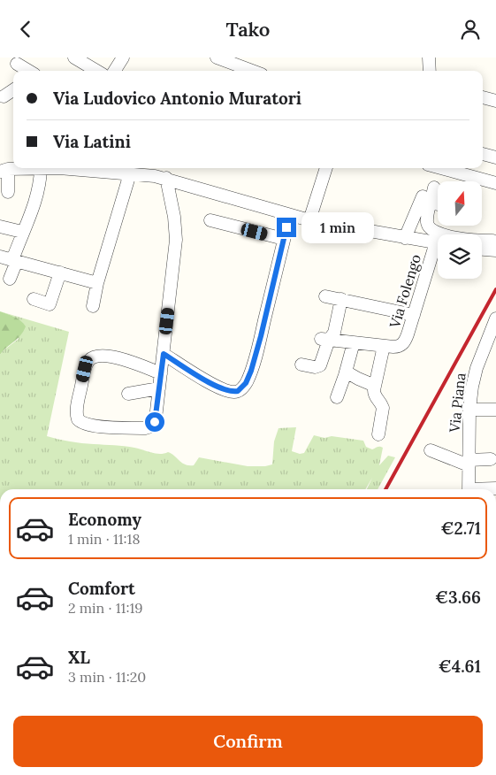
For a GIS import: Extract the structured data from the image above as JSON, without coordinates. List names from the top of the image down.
{
  "streets": {
    "street": ["Via Folengo", "Via Piana"]
  },
  "north": "top",
  "page": {
    "header": "Tako",
    "banner": ["Via Ludovico Antonio Muratori", "Via Latini"],
    "bubble": "1 min",
    "list": [
      {
        "name": "Economy",
        "note": "1 min · 11:18",
        "value": "€2.71"
      },
      {
        "name": "Comfort",
        "note": "2 min · 11:19",
        "value": "€3.66"
      },
      {
        "name": "XL",
        "note": "3 min · 11:20",
        "value": "€4.61"
      }
    ],
    "buttons": "Confirm"
  }
}
